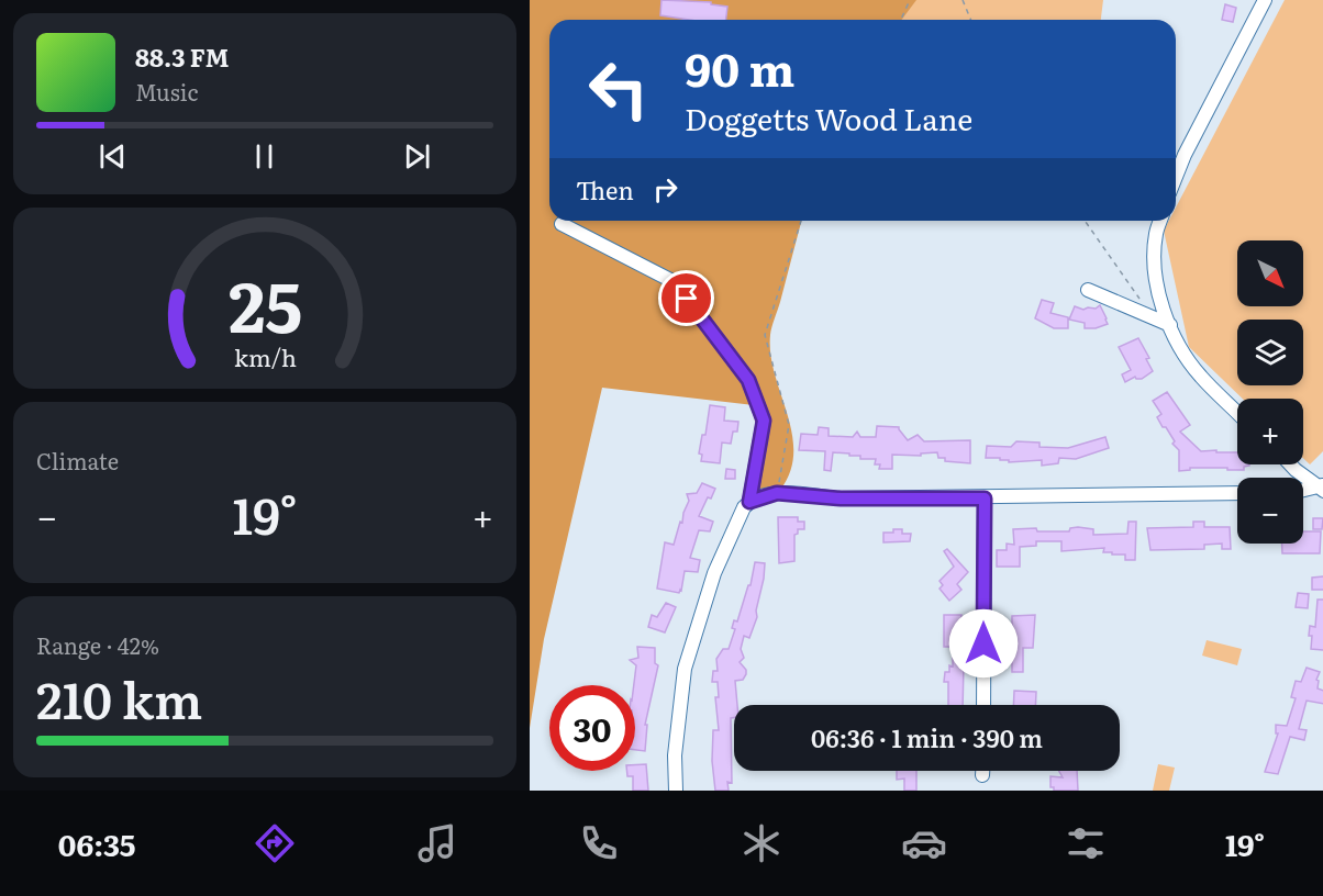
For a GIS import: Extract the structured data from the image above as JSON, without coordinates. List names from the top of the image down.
{
  "north": "bottom right",
  "page": {
    "turn": ["90 m", "Doggetts Wood Lane"],
    "song": ["88.3 FM", "Music"],
    "then": "Then",
    "map_buttons": ["+", "−"],
    "tile": [
      "Climate",
      ["Range · 42%", "210 km"]
    ],
    "heat": ["−", "19°", "+"],
    "limit": "30",
    "trip": "06:36 · 1 min · 390 m",
    "tabs": ["06:35", "19°"],
    "gauge": ["25", "km/h"]
  }
}
